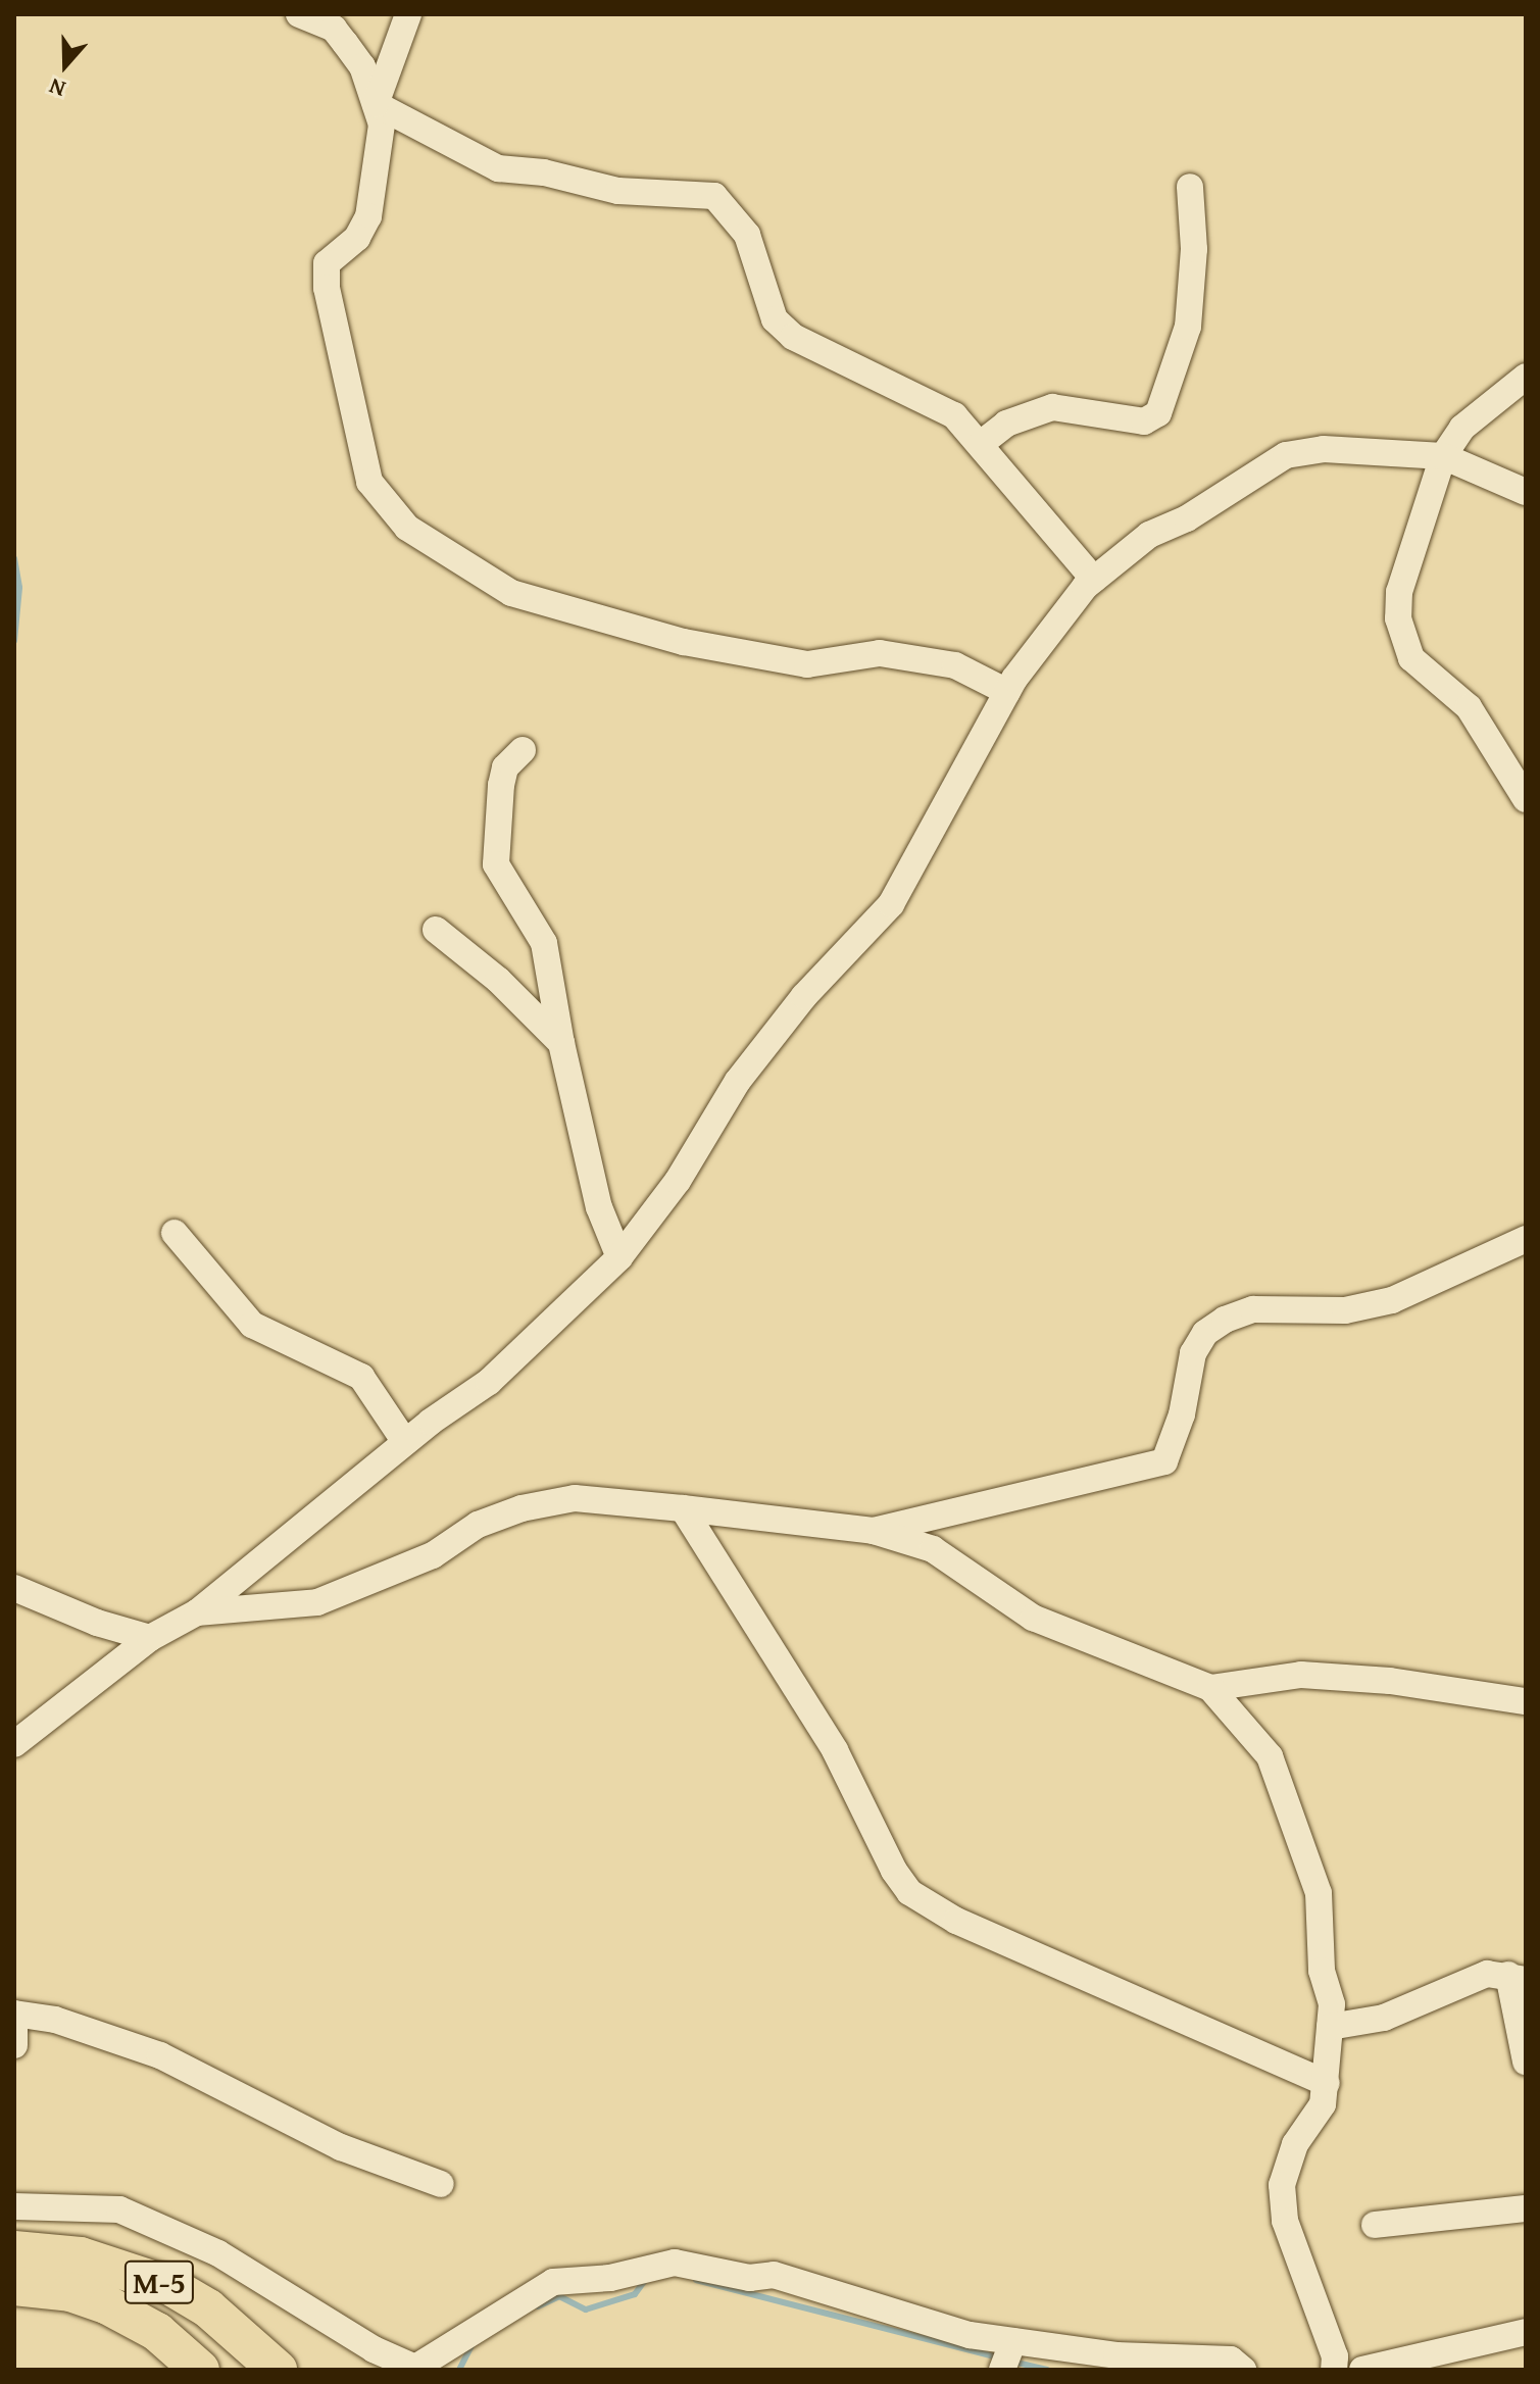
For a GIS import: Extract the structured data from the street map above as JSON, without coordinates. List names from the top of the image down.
{
  "streets": {
    "highway": ["M-5"]
  },
  "north": "bottom"
}
